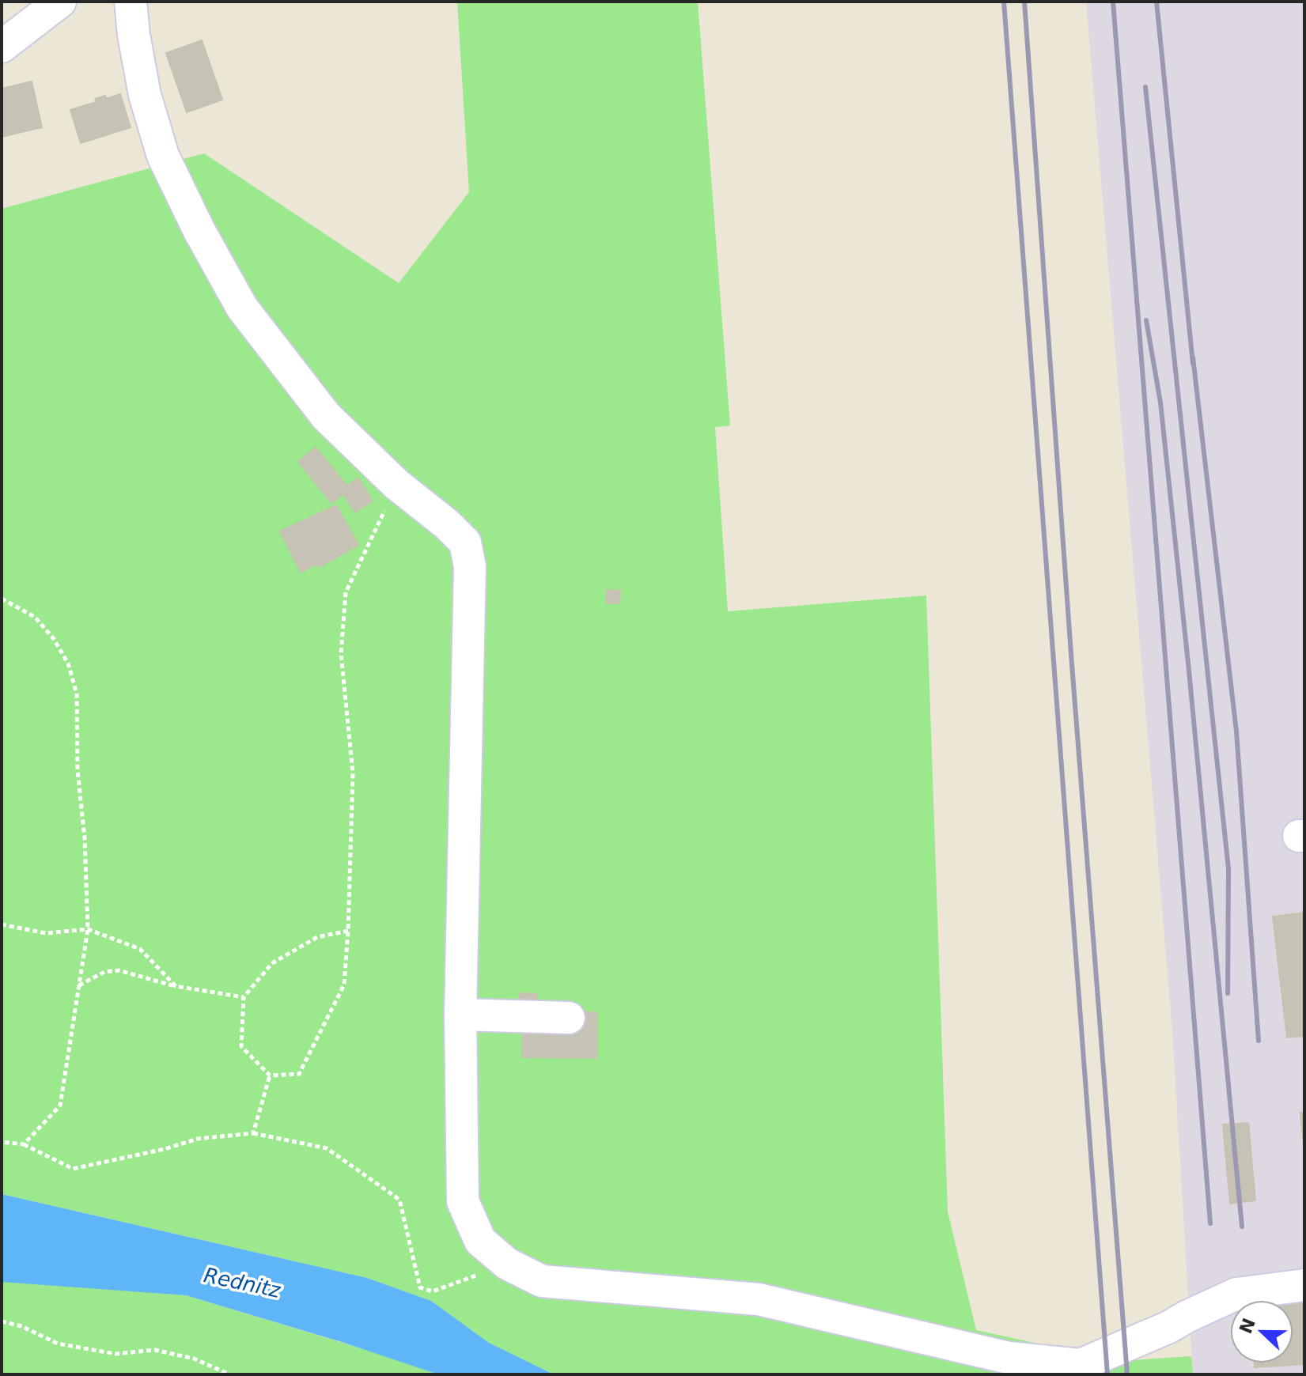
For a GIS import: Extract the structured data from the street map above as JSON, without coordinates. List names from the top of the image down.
{
  "water": ["Rednitz"],
  "north": "left"
}
